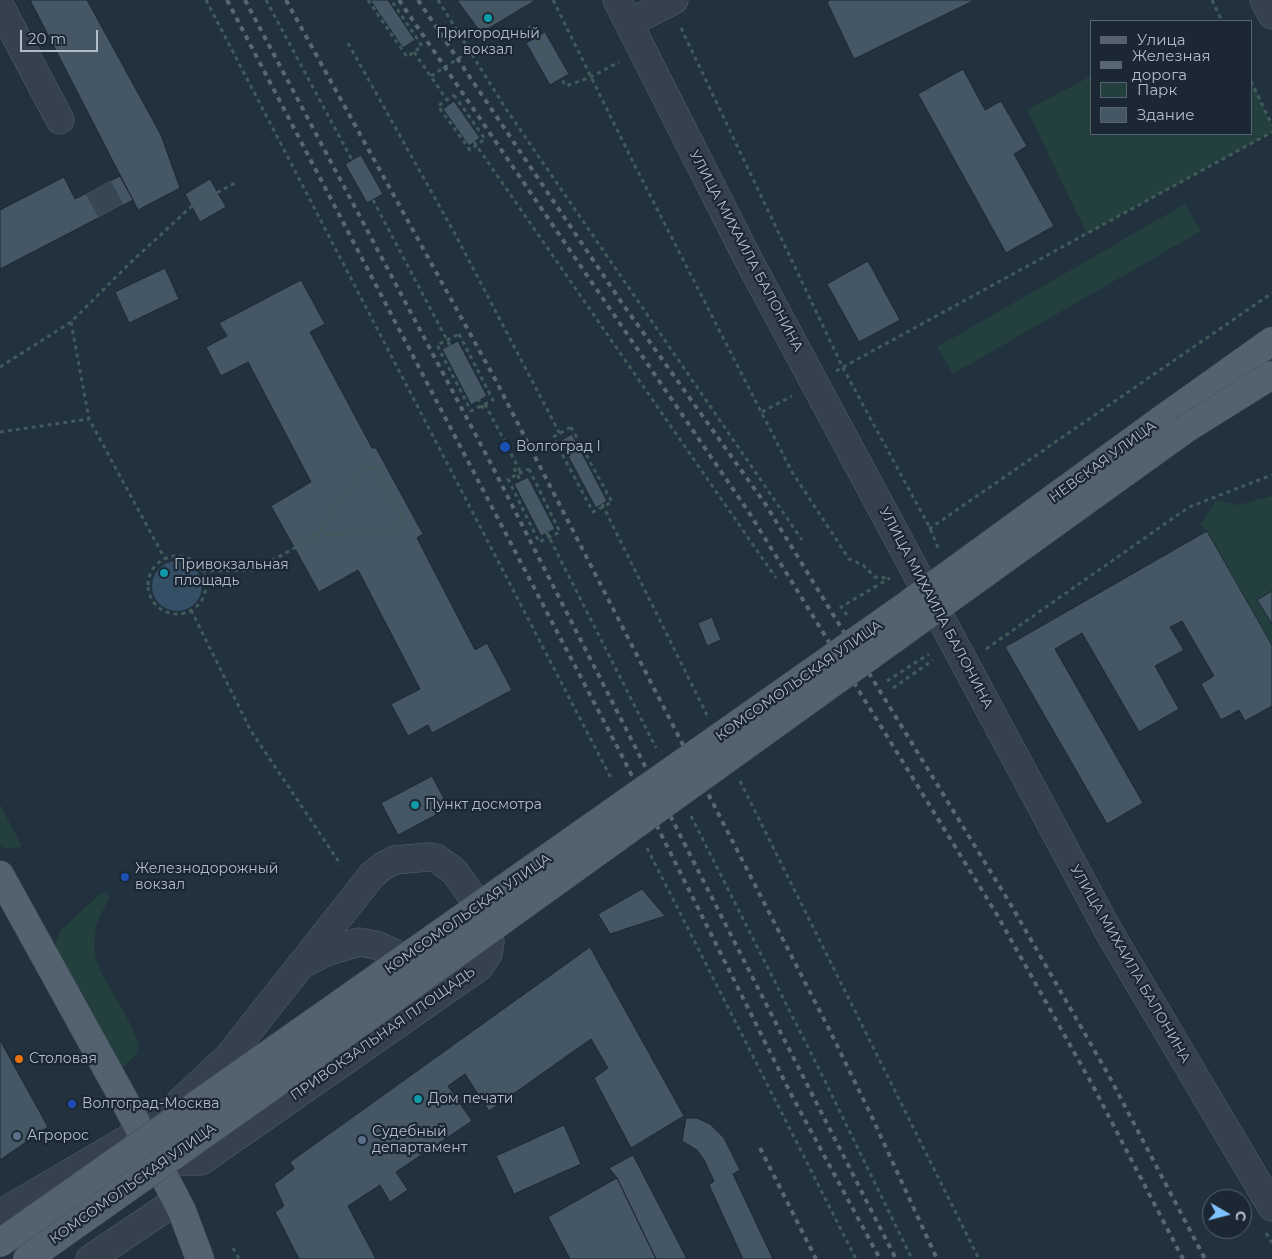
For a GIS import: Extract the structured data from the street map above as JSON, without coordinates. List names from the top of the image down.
{
  "streets": {
    "main road": ["НЕВСКАЯ УЛИЦА", "КОМСОМОЛЬСКАЯ УЛИЦА"],
    "street": ["УЛИЦА МИХАИЛА БАЛОНИНА", "ПРИВОКЗАЛЬНАЯ ПЛОЩАДЬ"]
  },
  "crossings": [
    ["НЕВСКАЯ УЛИЦА", "КОМСОМОЛЬСКАЯ УЛИЦА"]
  ],
  "places": [
    "Пригородный вокзал",
    "Волгоград I",
    "Привокзальная площадь",
    "Пункт досмотра",
    "Железнодорожный вокзал",
    "Столовая",
    "Дом печати",
    "Волгоград-Москва",
    "Агророс",
    "Судебный департамент"
  ],
  "legend": [
    "Улица",
    "Железная дорога",
    "Парк",
    "Здание"
  ],
  "scale_bar": "20 m",
  "north": "right"
}
